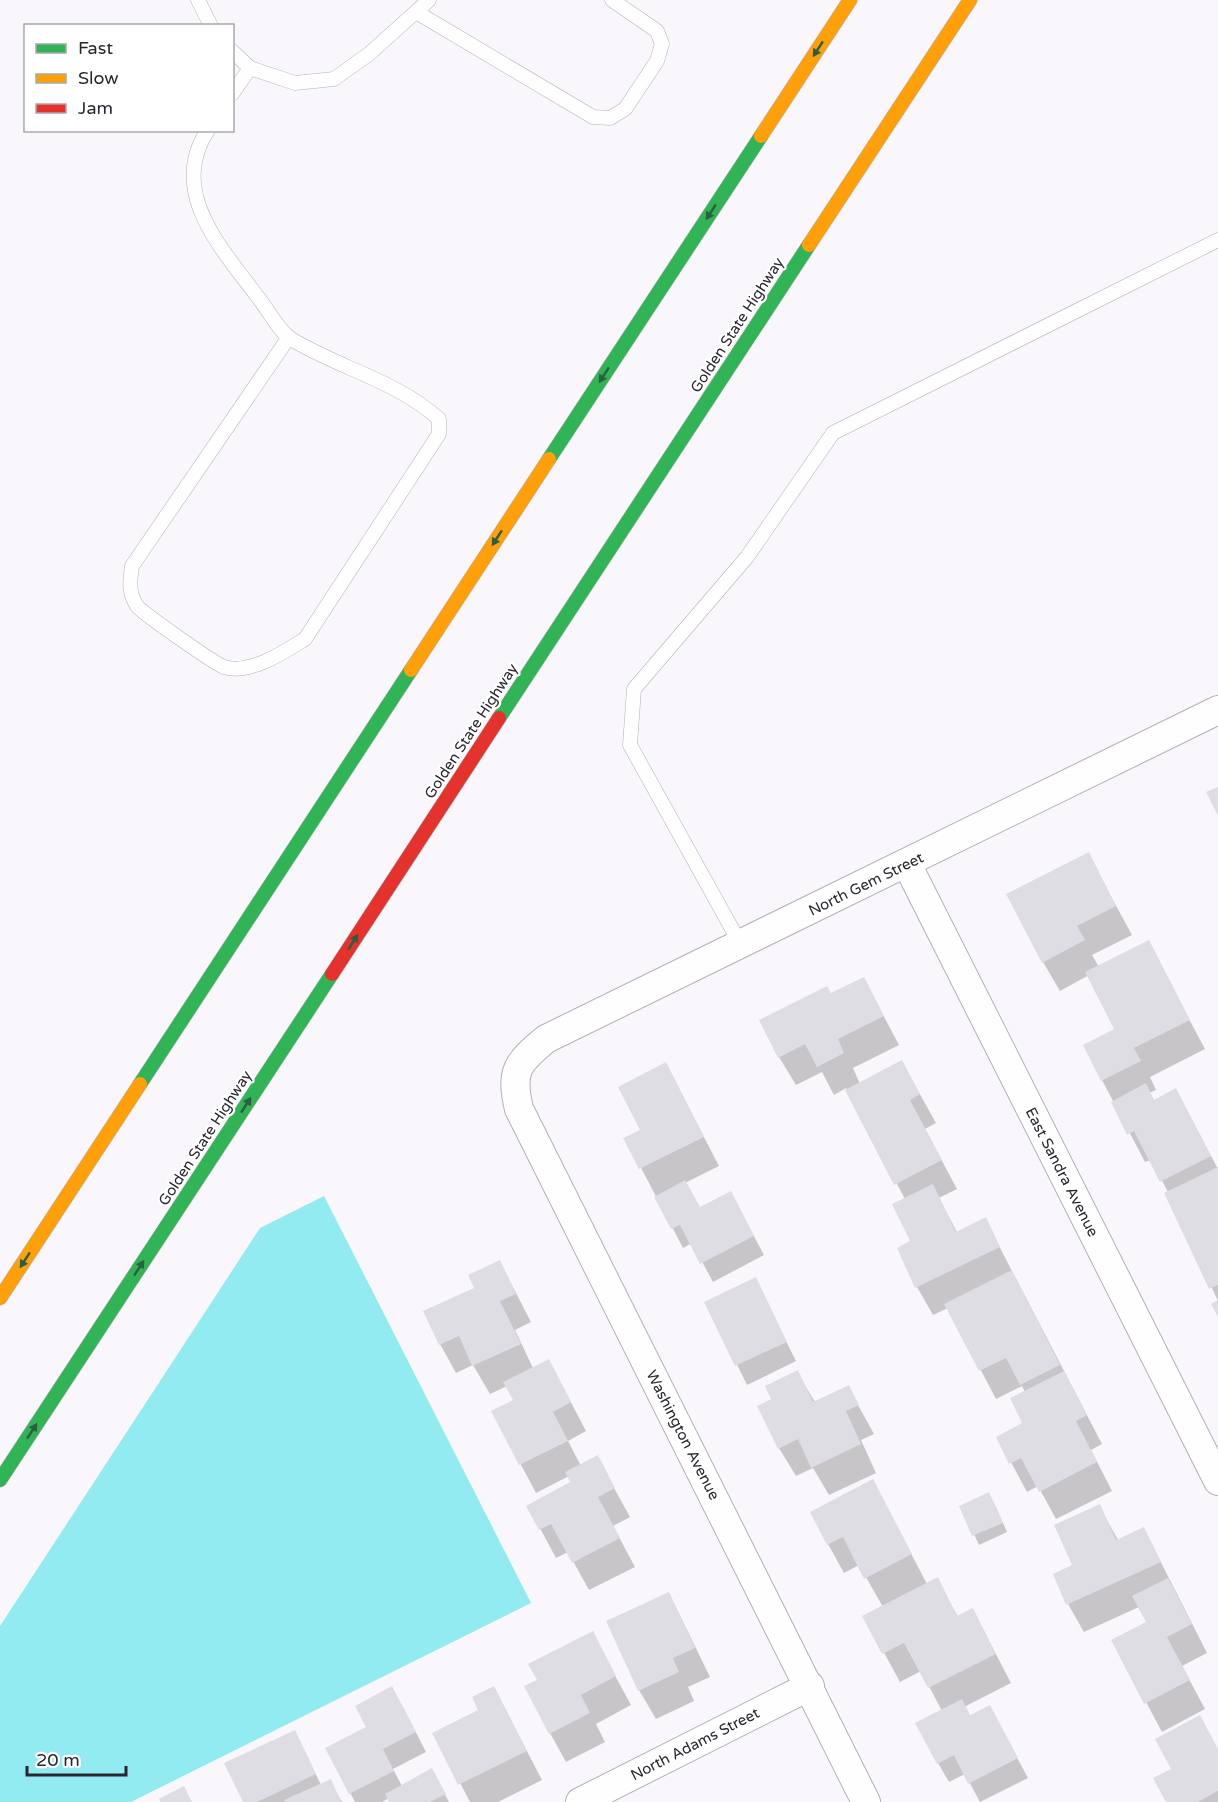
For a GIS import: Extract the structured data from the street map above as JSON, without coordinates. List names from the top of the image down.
{
  "streets": {
    "highway": ["Golden State Highway"],
    "street": [
      "North Gem Street",
      "East Sandra Avenue",
      "Washington Avenue",
      "North Adams Street"
    ]
  },
  "crossings": [
    ["North Gem Street", "East Sandra Avenue"],
    ["North Gem Street", "Washington Avenue"],
    ["Washington Avenue", "North Adams Street"]
  ],
  "legend": ["Fast", "Slow", "Jam"],
  "scale_bar": "20 m"
}
